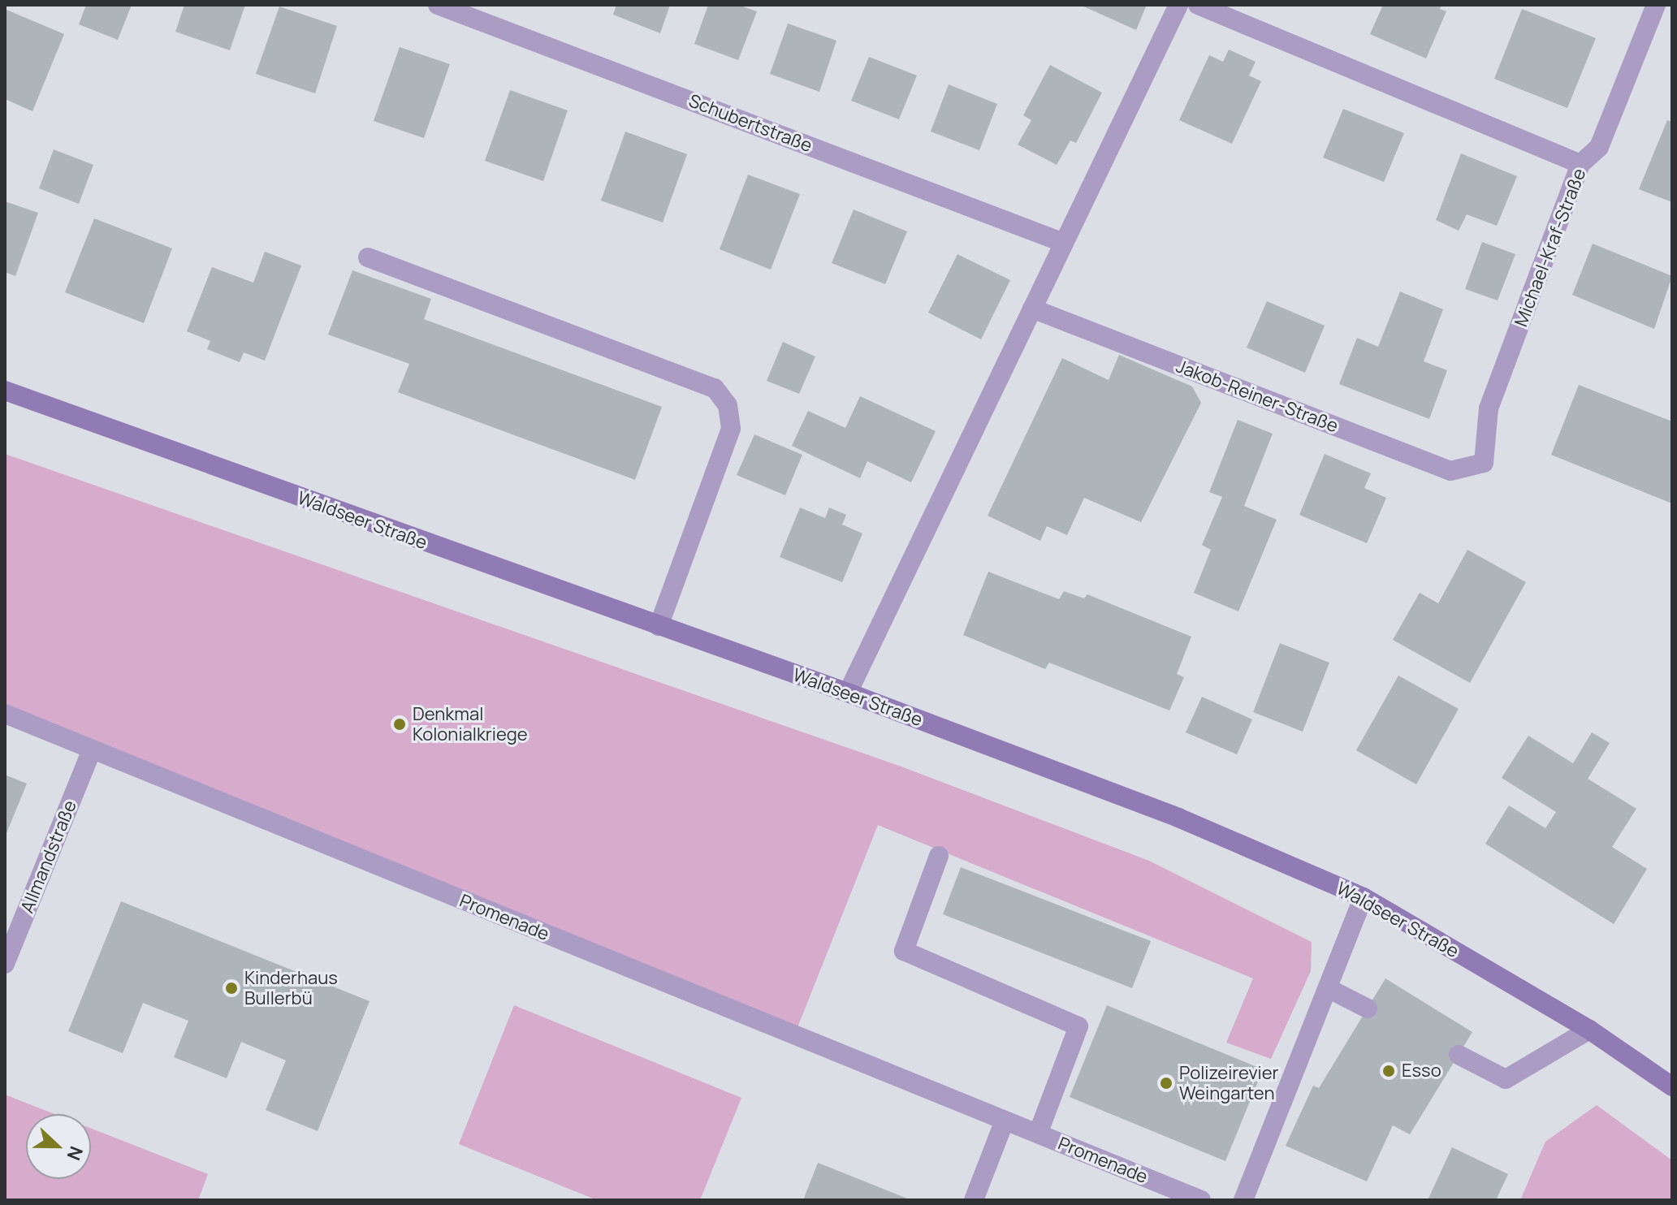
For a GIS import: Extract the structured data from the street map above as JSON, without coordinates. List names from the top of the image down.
{
  "streets": {
    "main road": ["Waldseer Straße"],
    "street": [
      "Schubertstraße",
      "Michael-Kraf-Straße",
      "Jakob-Reiner-Straße",
      "Allmandstraße",
      "Promenade"
    ]
  },
  "crossings": [
    ["Michael-Kraf-Straße", "Jakob-Reiner-Straße"],
    ["Allmandstraße", "Promenade"]
  ],
  "places": [
    "Denkmal Kolonialkriege",
    "Kinderhaus Bullerbü",
    "Esso",
    "Polizeirevier Weingarten"
  ],
  "north": "right"
}
